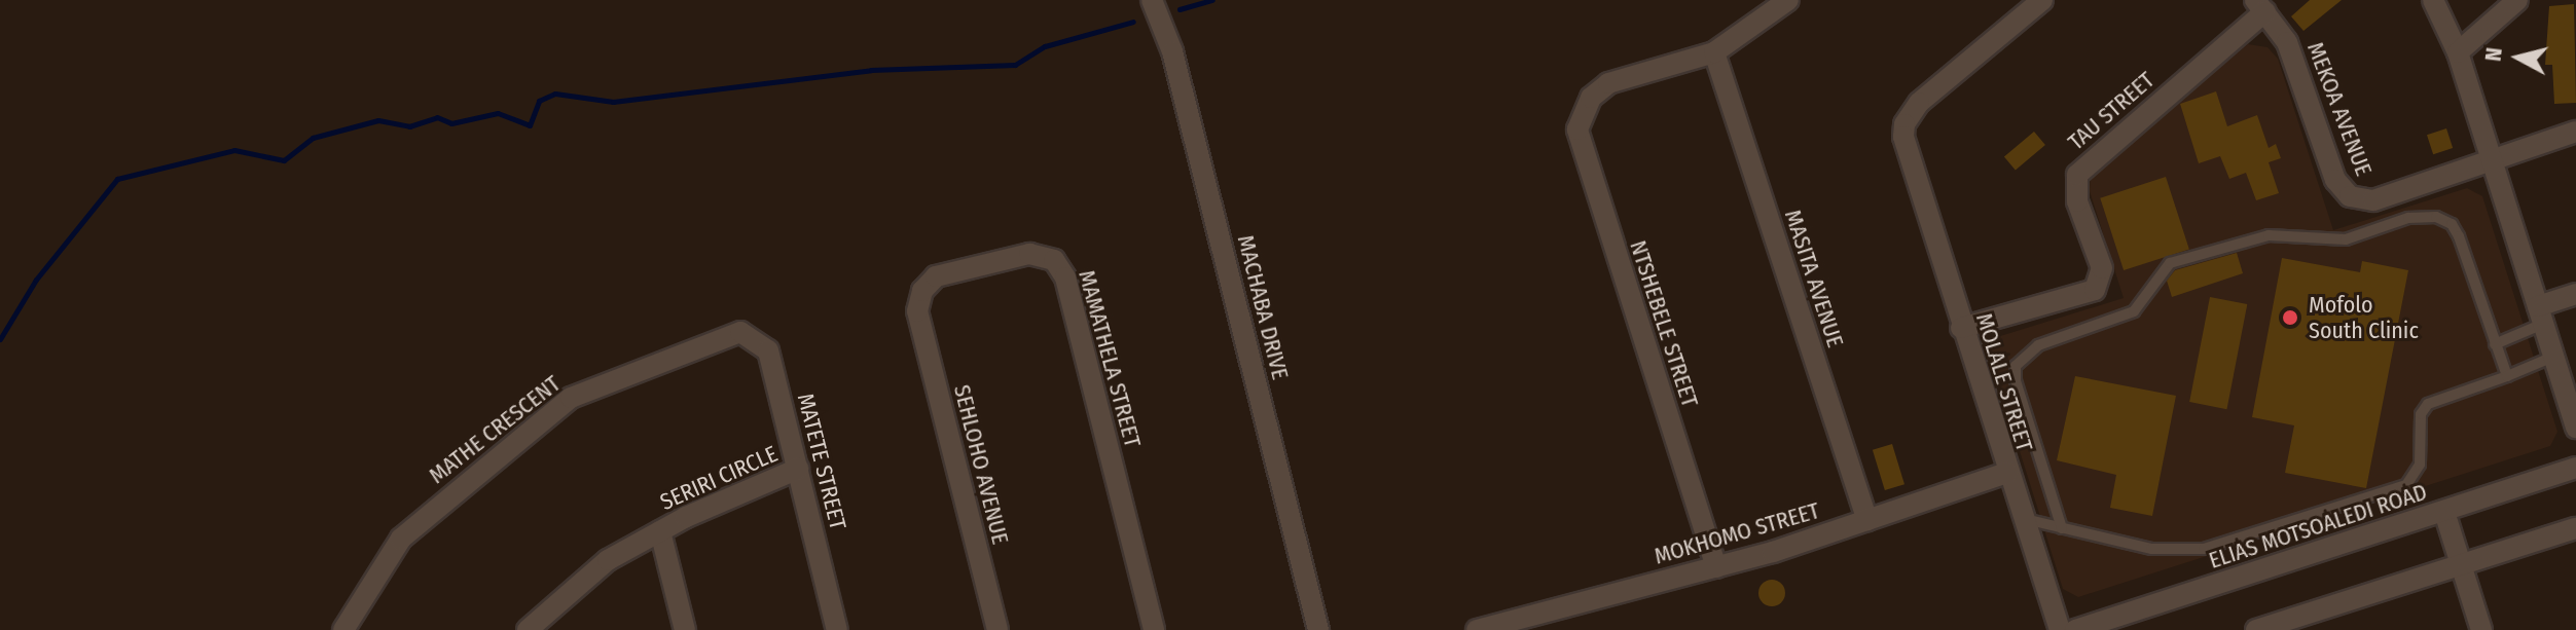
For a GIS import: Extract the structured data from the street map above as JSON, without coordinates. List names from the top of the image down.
{
  "streets": {
    "street": [
      "MEKOA AVENUE",
      "TAU STREET",
      "MASITA AVENUE",
      "MACHABA DRIVE",
      "NTSHEBELE STREET",
      "MAMATHELA STREET",
      "MOLALE STREET",
      "MATHE CRESCENT",
      "MATETE STREET",
      "SEHLOHO AVENUE",
      "SERIRI CIRCLE",
      "ELIAS MOTSOALEDI ROAD",
      "MOKHOMO STREET"
    ]
  },
  "crossings": [
    ["MEKOA AVENUE", "TAU STREET"],
    ["TAU STREET", "MOLALE STREET"],
    ["MASITA AVENUE", "NTSHEBELE STREET"],
    ["MASITA AVENUE", "MOKHOMO STREET"],
    ["NTSHEBELE STREET", "MOKHOMO STREET"],
    ["MAMATHELA STREET", "SEHLOHO AVENUE"],
    ["MOLALE STREET", "MOKHOMO STREET"],
    ["MATHE CRESCENT", "MATETE STREET"],
    ["MATETE STREET", "SERIRI CIRCLE"]
  ],
  "places": ["Mofolo South Clinic"],
  "north": "left"
}
